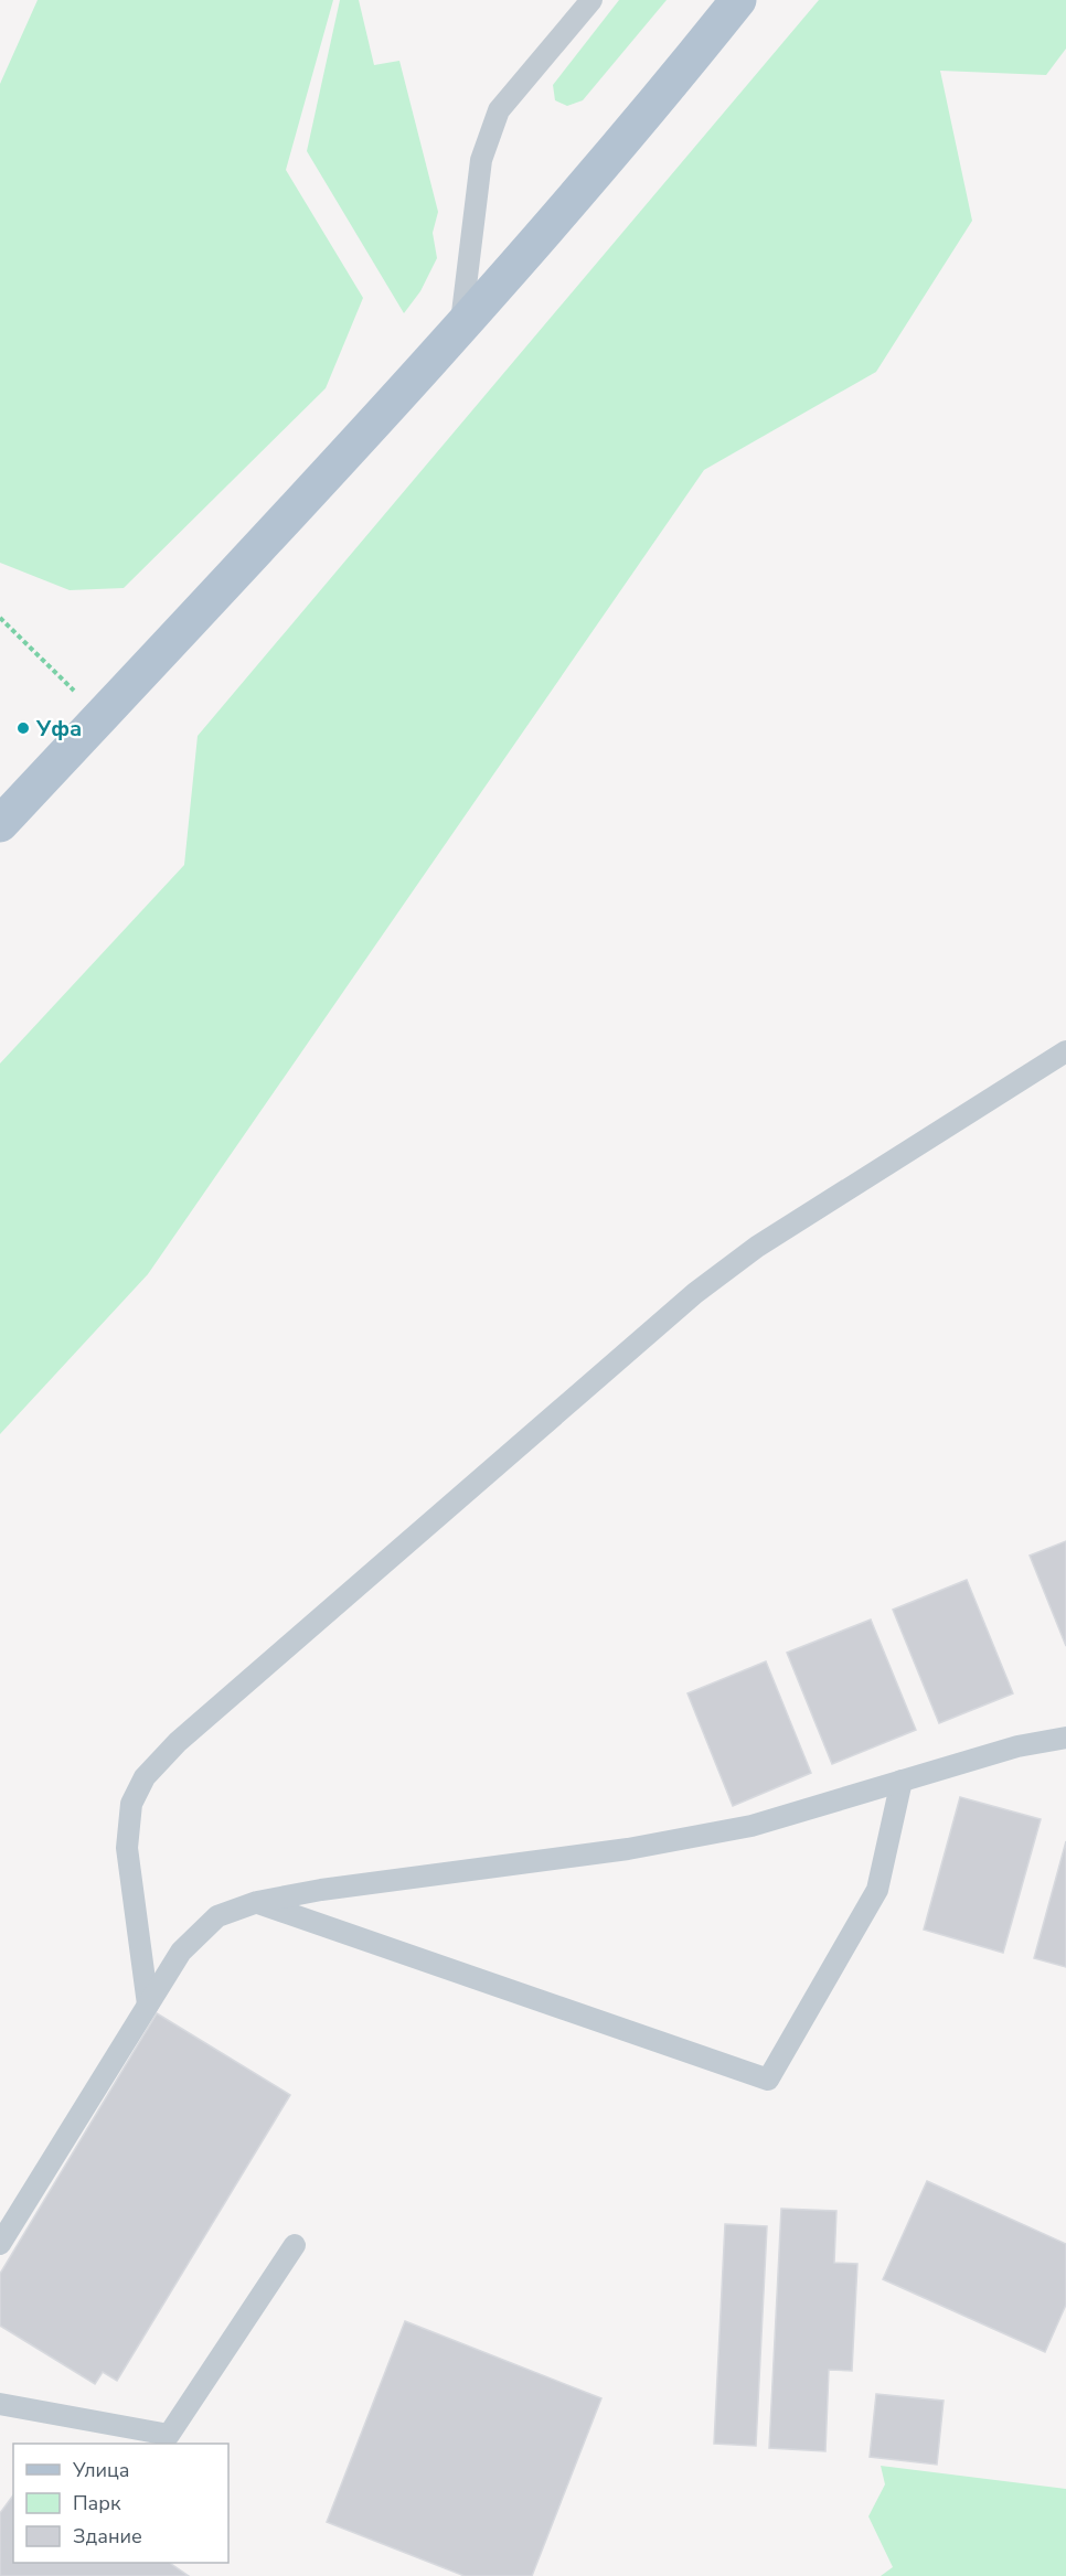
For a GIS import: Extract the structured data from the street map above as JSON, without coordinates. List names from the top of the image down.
{
  "places": ["Уфа"],
  "legend": ["Улица", "Парк", "Здание"]
}
